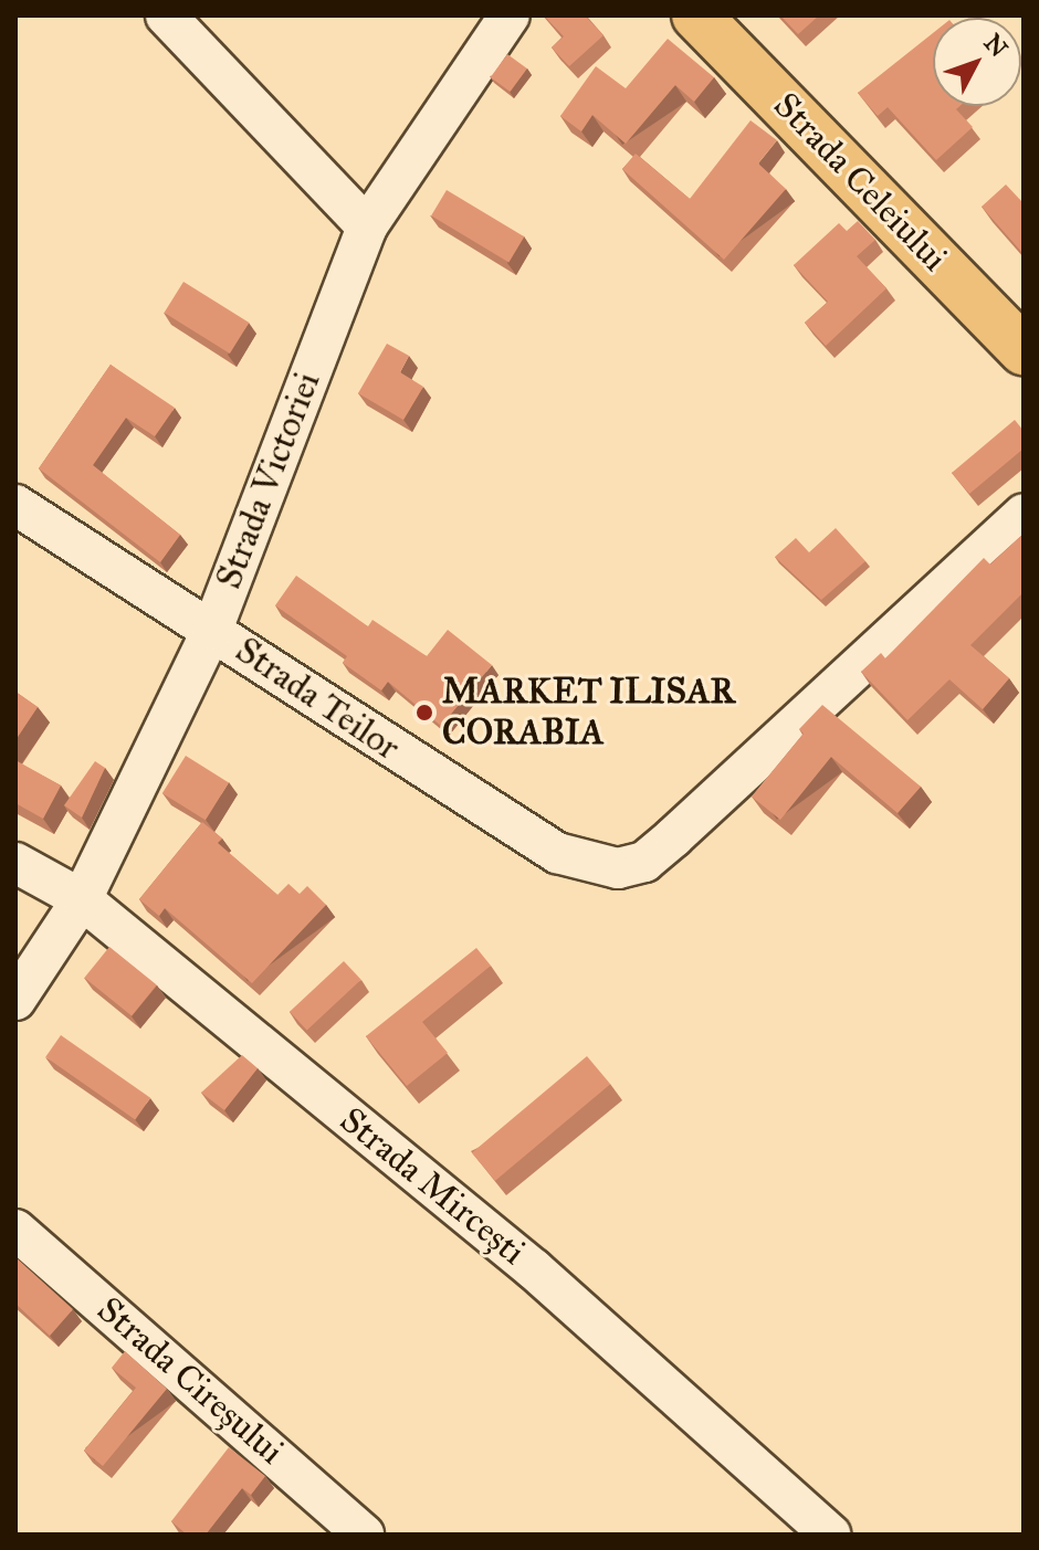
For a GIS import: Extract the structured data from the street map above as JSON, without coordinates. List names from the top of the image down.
{
  "streets": {
    "main road": ["Strada Celeiului"],
    "street": [
      "Strada Victoriei",
      "Strada Teilor",
      "Strada Mircești",
      "Strada Cireșului"
    ]
  },
  "crossings": [
    ["Strada Victoriei", "Strada Teilor"],
    ["Strada Victoriei", "Strada Mircești"]
  ],
  "places": ["MARKET ILISAR CORABIA"],
  "north": "top right"
}
